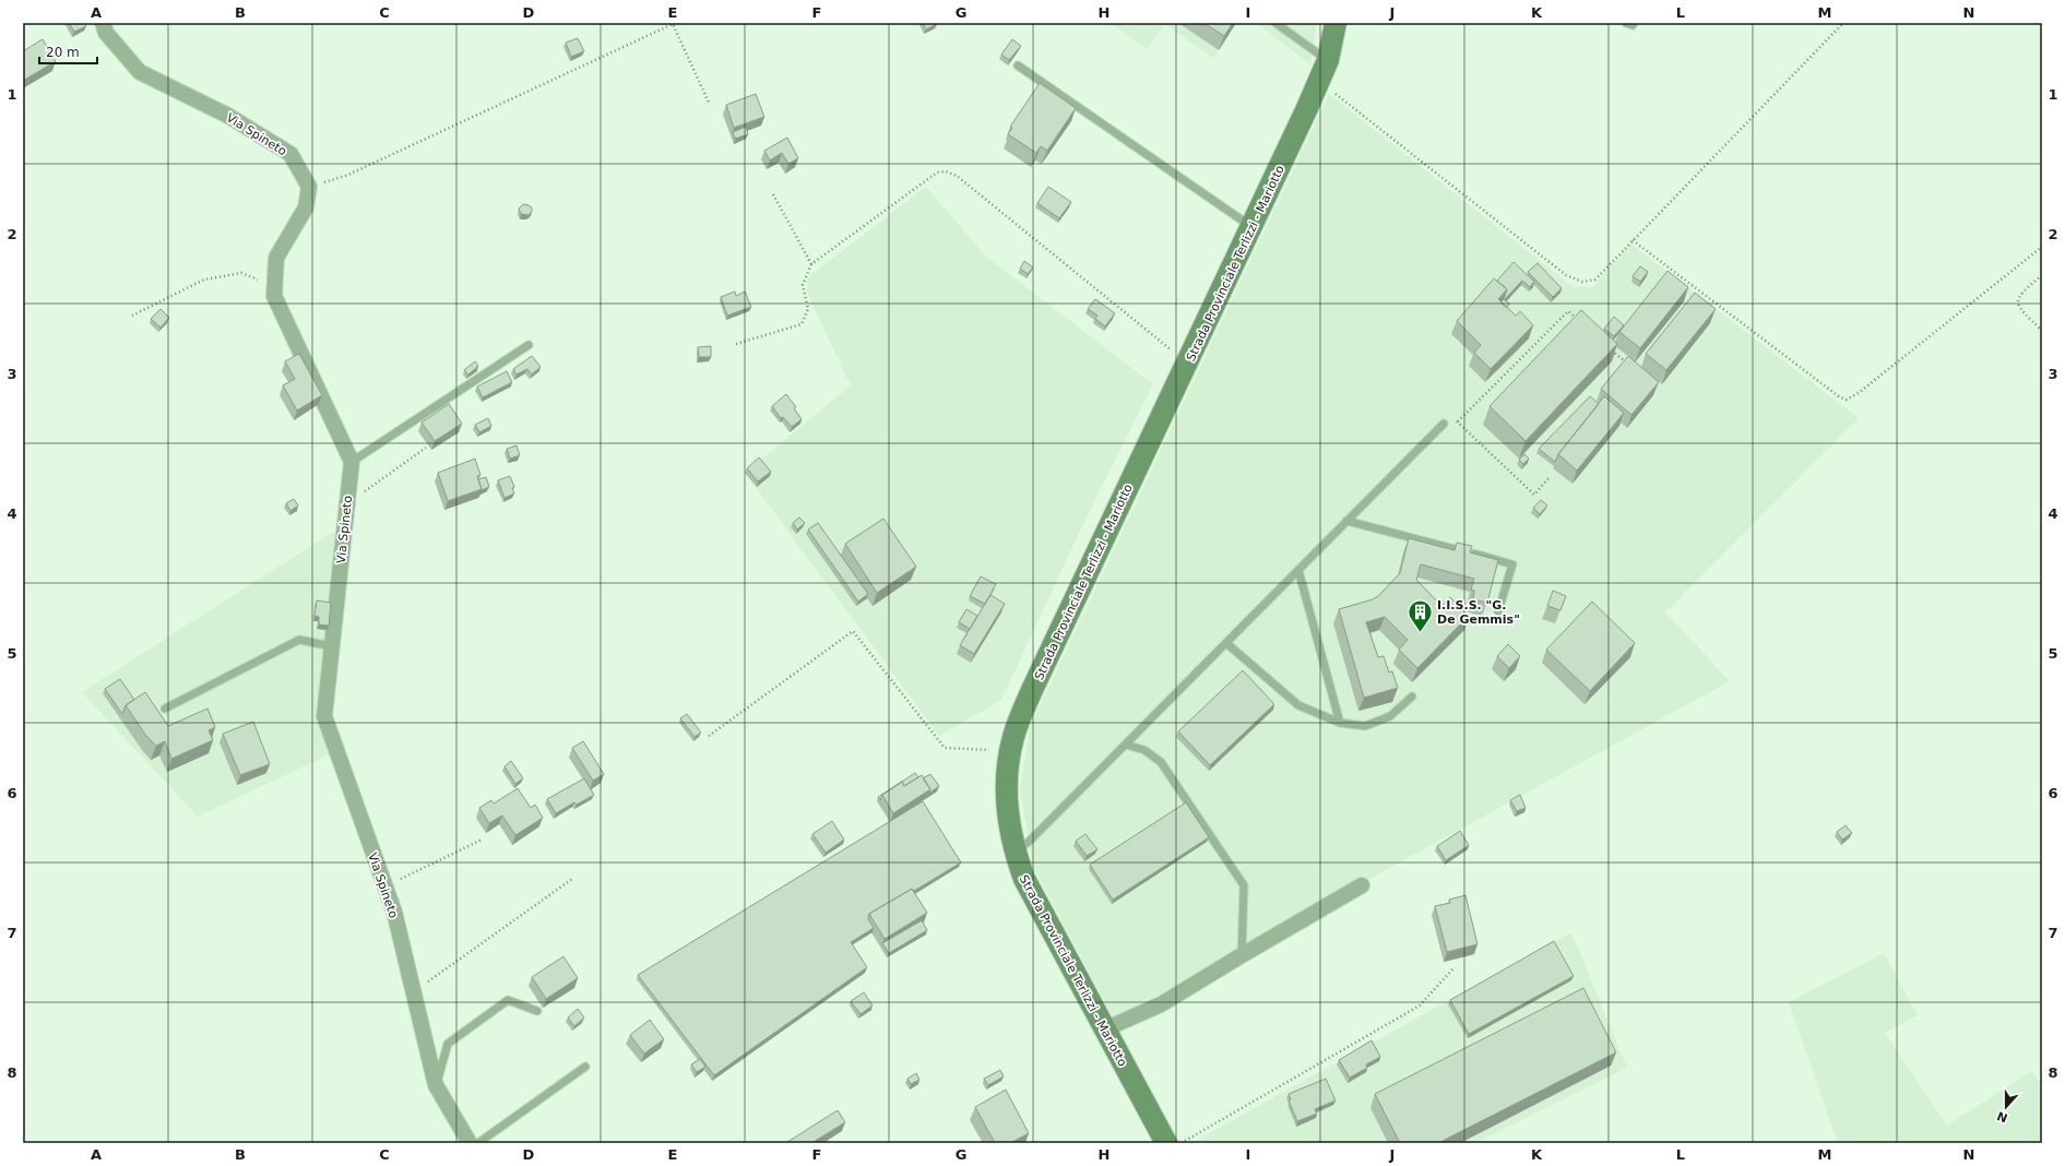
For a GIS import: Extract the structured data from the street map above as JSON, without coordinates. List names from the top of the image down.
{
  "streets": {
    "main road": ["Strada Provinciale Terlizzi - Mariotto"],
    "street": ["Via Spineto"]
  },
  "places": {
    "building": ["I.I.S.S. \"G. De Gemmis\""]
  },
  "scale_bar": "20 m",
  "north": "bottom",
  "grid": {
    "columns": [
      "A",
      "B",
      "C",
      "D",
      "E",
      "F",
      "G",
      "H",
      "I",
      "J",
      "K",
      "L",
      "M",
      "N"
    ],
    "rows": [
      "1",
      "2",
      "3",
      "4",
      "5",
      "6",
      "7",
      "8"
    ]
  }
}
